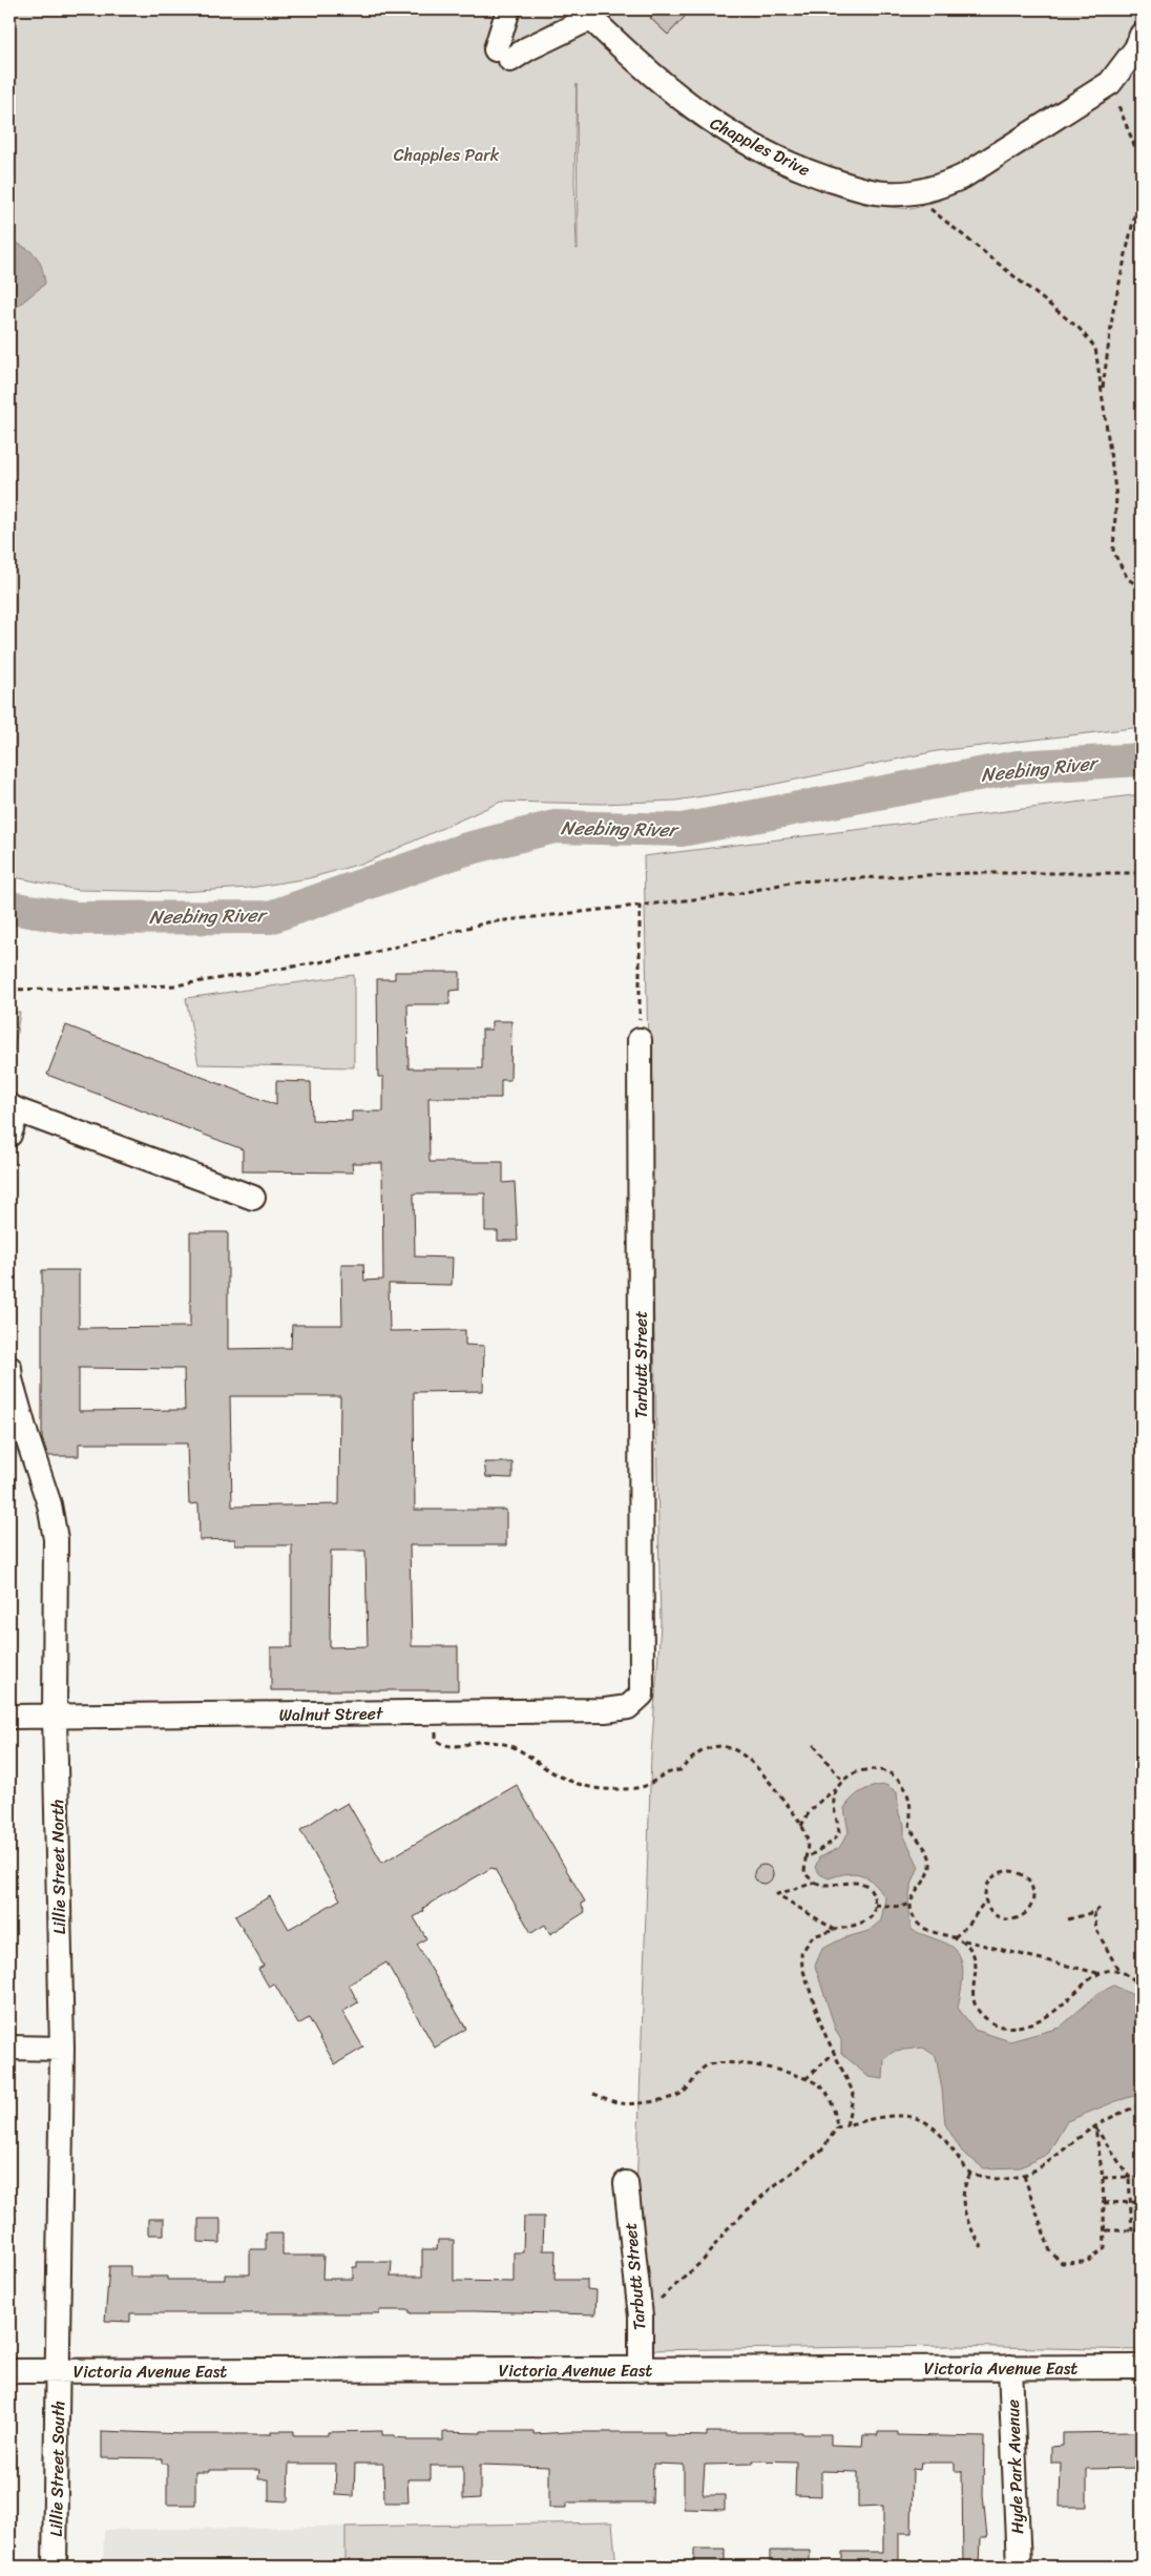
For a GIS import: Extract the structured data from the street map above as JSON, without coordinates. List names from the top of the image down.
{
  "streets": {
    "street": [
      "Chapples Drive",
      "Tarbutt Street",
      "Walnut Street",
      "Lillie Street North",
      "Victoria Avenue East",
      "Hyde Park Avenue",
      "Lillie Street South"
    ]
  },
  "crossings": [
    ["Tarbutt Street", "Walnut Street"],
    ["Tarbutt Street", "Victoria Avenue East"],
    ["Walnut Street", "Lillie Street North"],
    ["Lillie Street North", "Victoria Avenue East"],
    ["Lillie Street North", "Lillie Street South"],
    ["Victoria Avenue East", "Hyde Park Avenue"],
    ["Victoria Avenue East", "Lillie Street South"]
  ],
  "water": ["Neebing River"],
  "parks": ["Chapples Park"]
}
